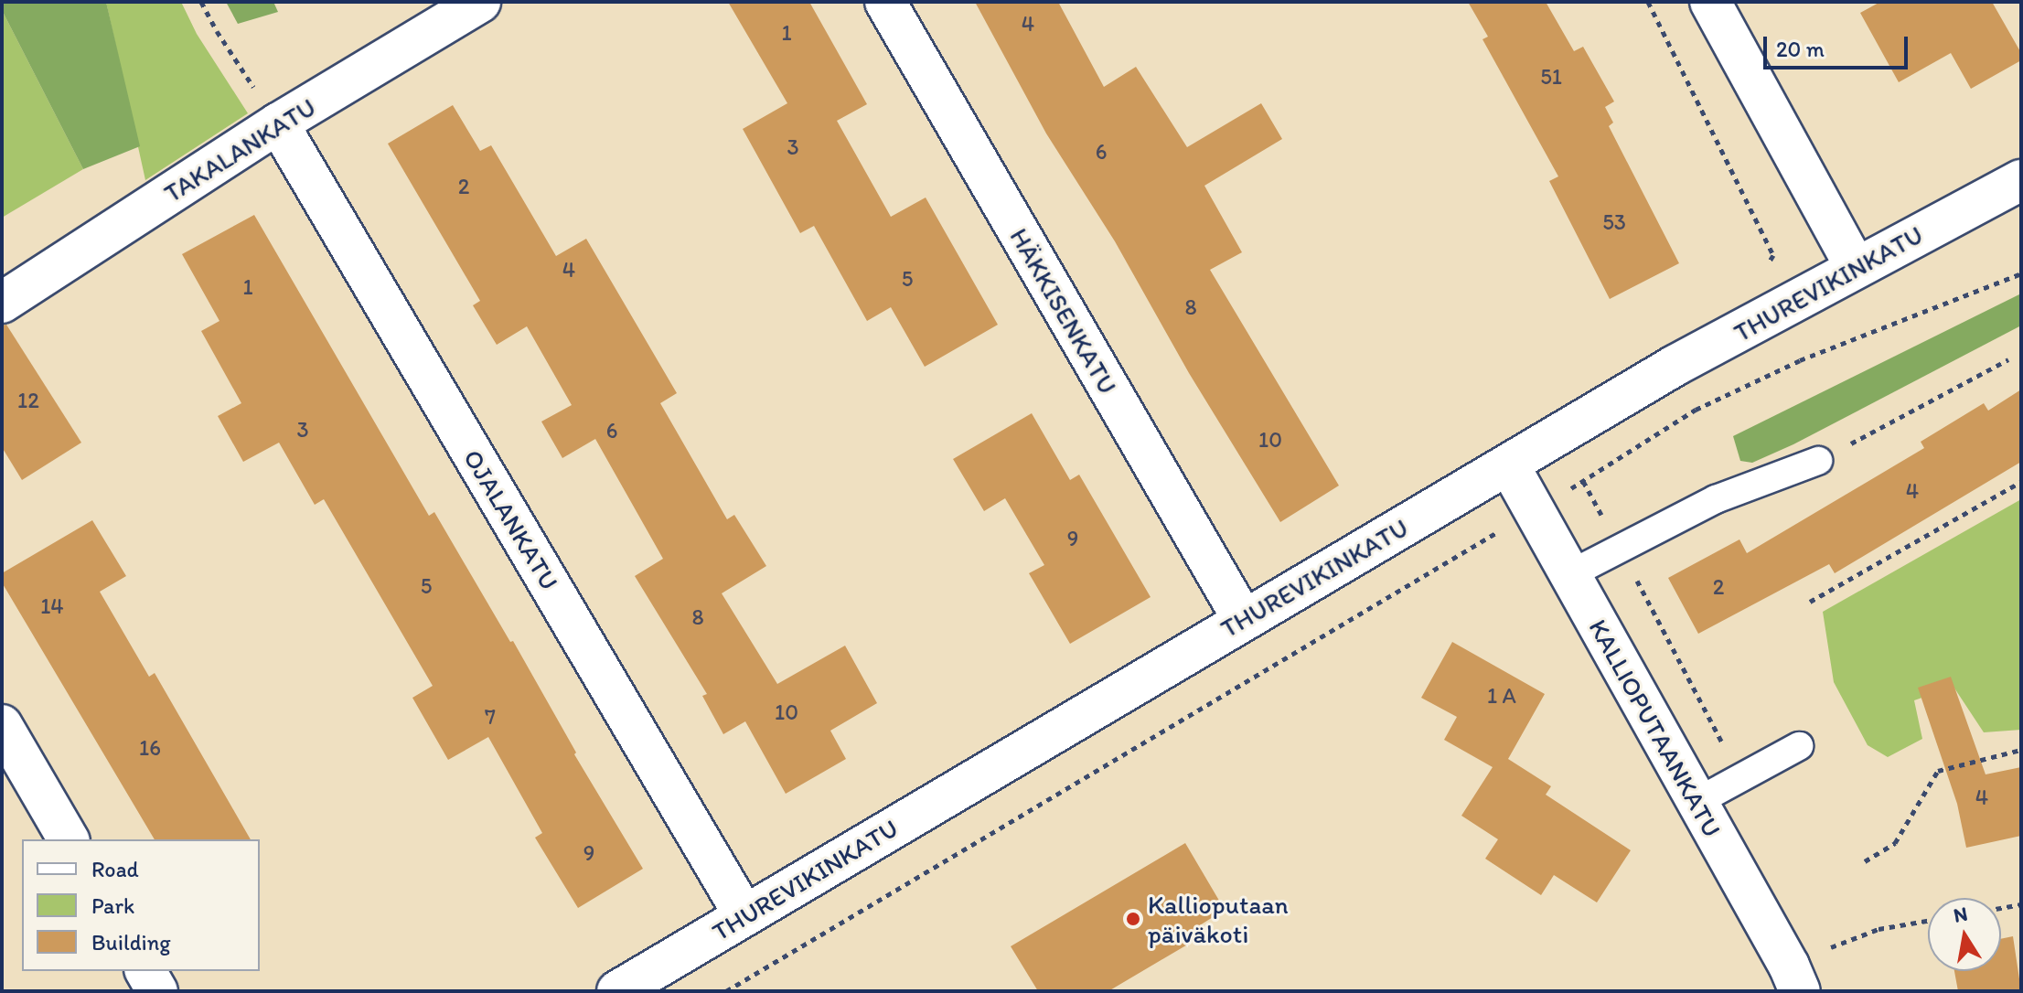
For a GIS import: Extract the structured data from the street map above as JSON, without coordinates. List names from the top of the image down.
{
  "streets": {
    "street": [
      "TAKALANKATU",
      "THUREVIKINKATU",
      "HÄKKISENKATU",
      "OJALANKATU",
      "KALLIOPUTAANKATU"
    ]
  },
  "crossings": [
    ["TAKALANKATU", "OJALANKATU"],
    ["THUREVIKINKATU", "HÄKKISENKATU"],
    ["THUREVIKINKATU", "OJALANKATU"],
    ["THUREVIKINKATU", "KALLIOPUTAANKATU"]
  ],
  "places": ["Kallioputaan päiväkoti"],
  "house_numbers": [
    "4",
    "1",
    "51",
    "3",
    "6",
    "2",
    "53",
    "4",
    "5",
    "1",
    "8",
    "12",
    "3",
    "6",
    "10",
    "4",
    "9",
    "5",
    "2",
    "14",
    "8",
    "1 A",
    "10",
    "7",
    "16",
    "4",
    "9"
  ],
  "legend": ["Road", "Park", "Building"],
  "scale_bar": "20 m",
  "north": "top"
}
